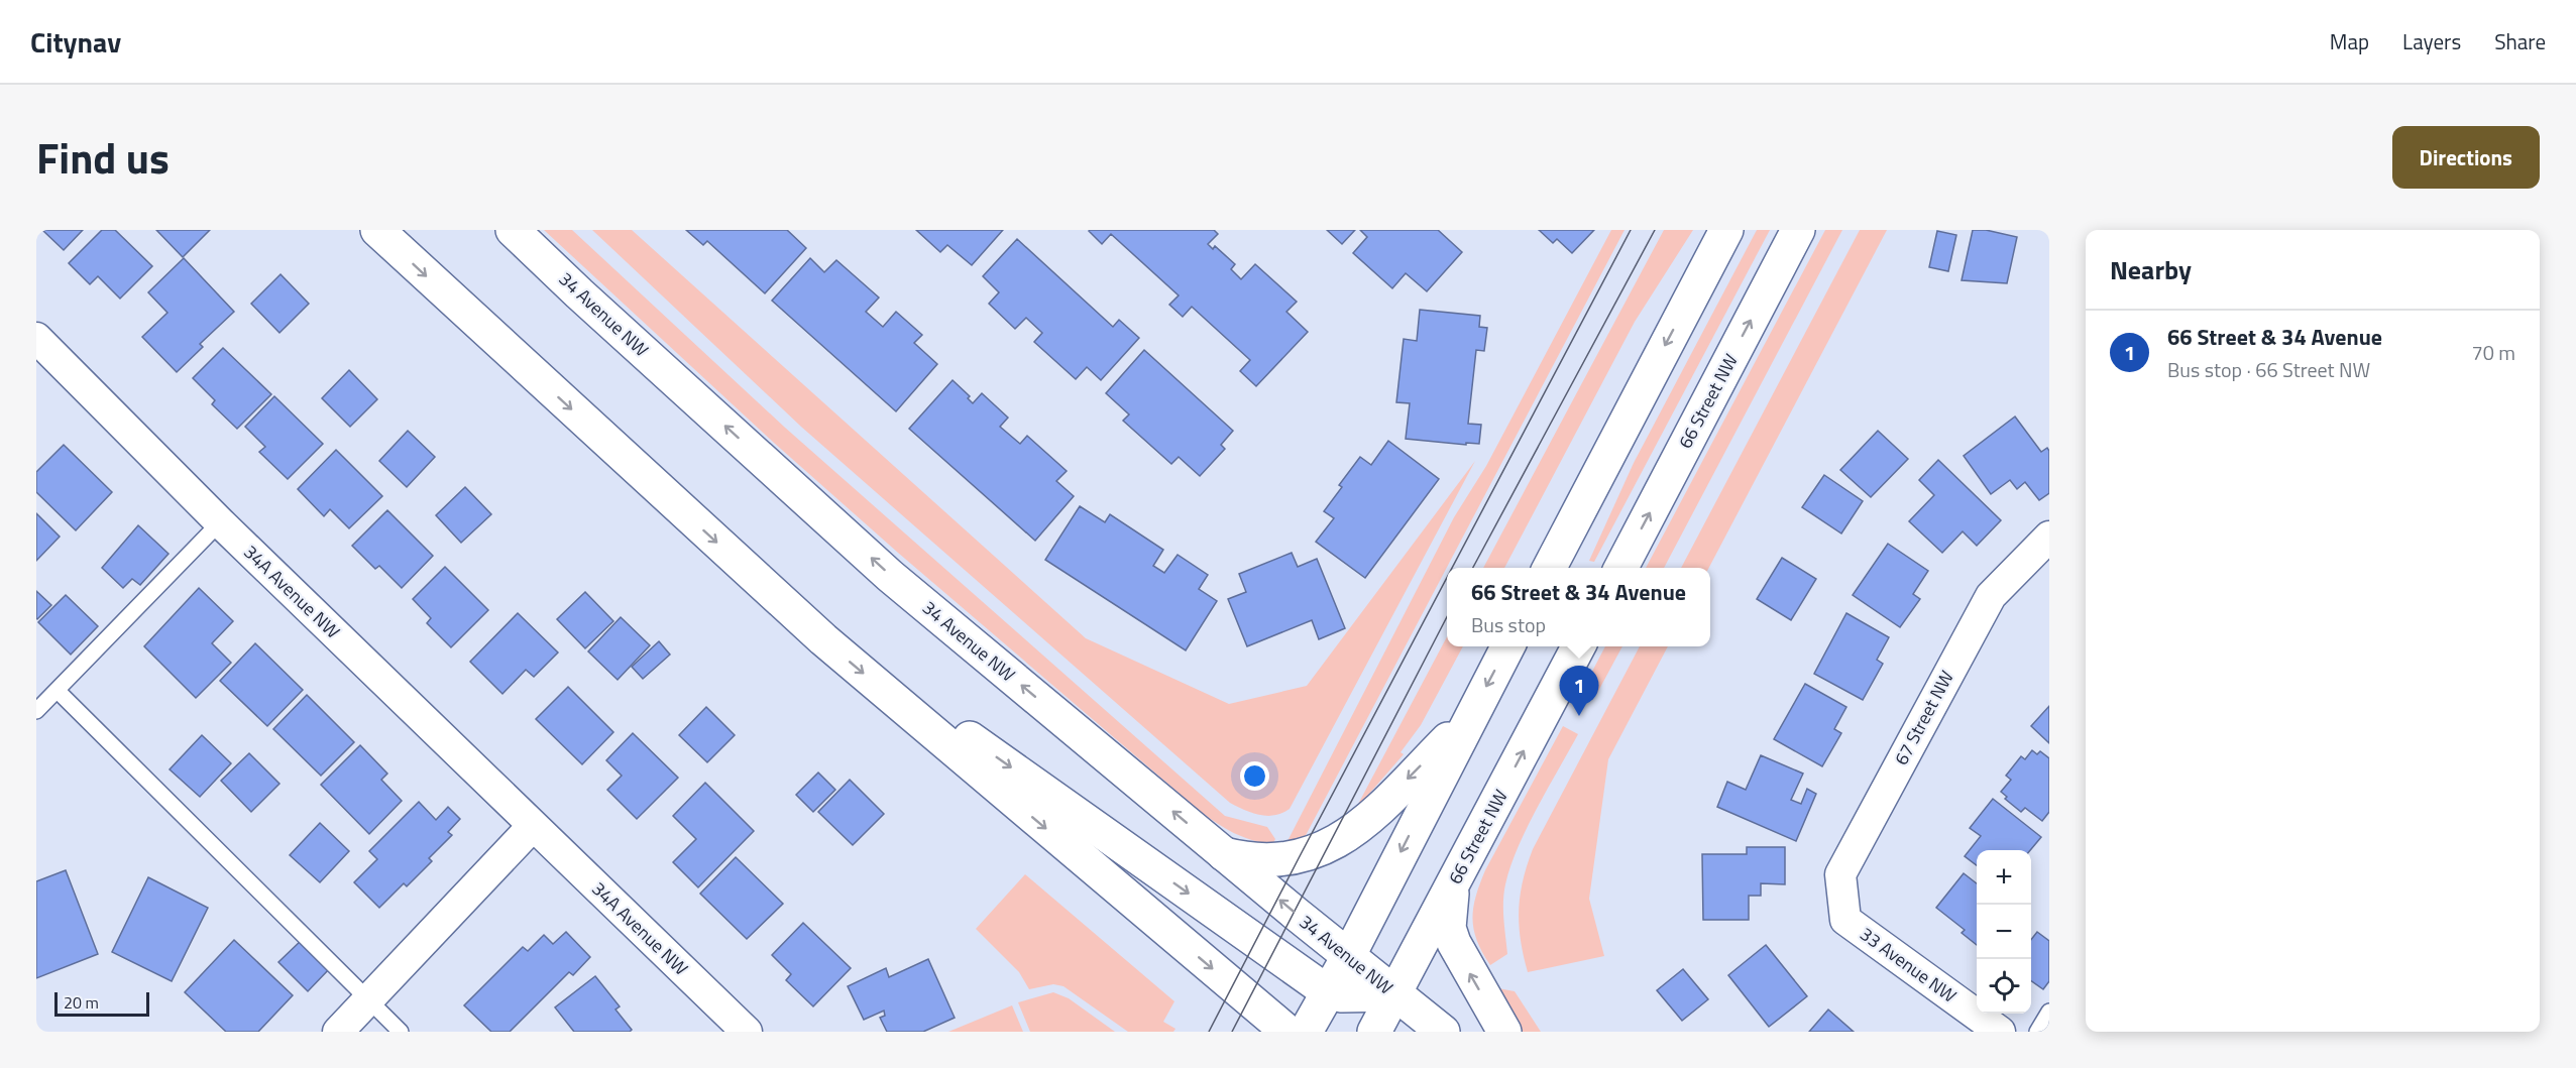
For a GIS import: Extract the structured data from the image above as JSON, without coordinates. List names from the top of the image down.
{
  "streets": {
    "main road": ["34 Avenue NW", "66 Street NW"],
    "street": ["34A Avenue NW", "67 Street NW", "33 Avenue NW"]
  },
  "crossings": [
    ["34 Avenue NW", "66 Street NW"],
    ["67 Street NW", "33 Avenue NW"]
  ],
  "scale_bar": "20 m",
  "page": {
    "header": "Citynav",
    "nav": ["Map", "Layers", "Share"],
    "title": "Find us",
    "buttons": "Directions",
    "heading": "Nearby",
    "list": [
      {
        "mark": "1",
        "name": "66 Street & 34 Avenue",
        "note": "Bus stop · 66 Street NW",
        "value": "70 m"
      }
    ],
    "popup": ["66 Street & 34 Avenue", "Bus stop"],
    "pins": "1",
    "map_buttons": ["+", "−"],
    "scale": "20 m"
  }
}
